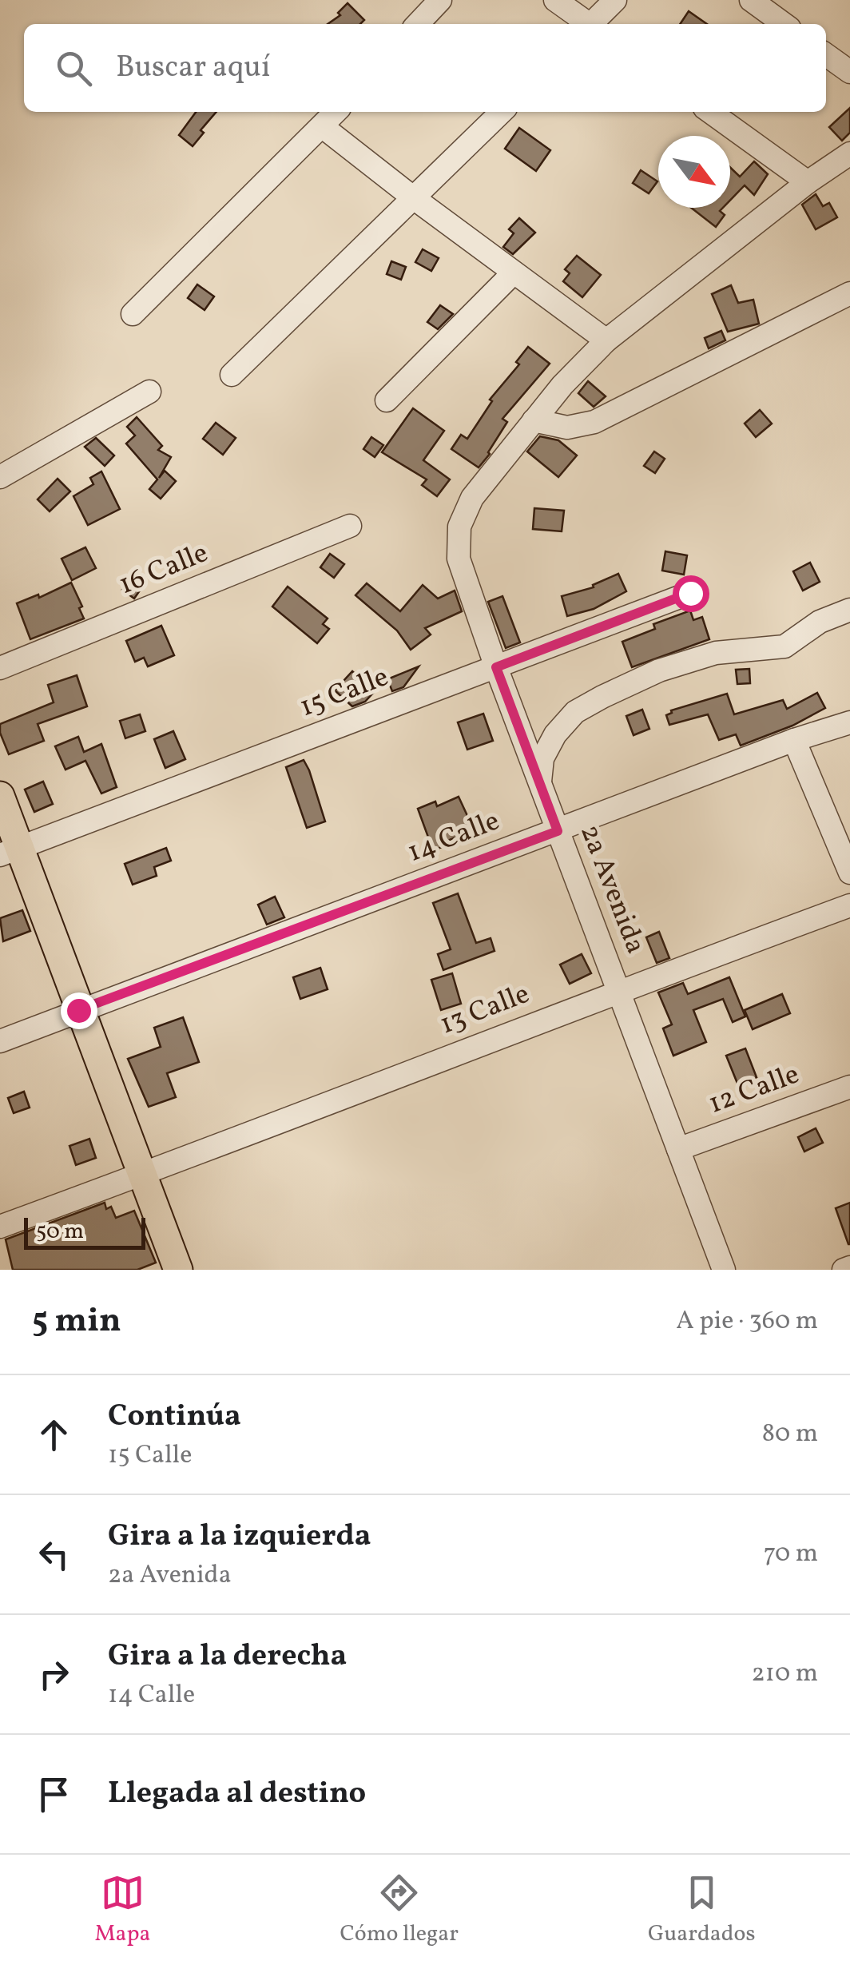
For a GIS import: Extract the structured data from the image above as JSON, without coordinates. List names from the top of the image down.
{
  "streets": {
    "street": [
      "16 Calle",
      "15 Calle",
      "14 Calle",
      "2a Avenida",
      "13 Calle",
      "12 Calle"
    ]
  },
  "crossings": [
    ["15 Calle", "2a Avenida"],
    ["14 Calle", "2a Avenida"],
    ["2a Avenida", "13 Calle"],
    ["2a Avenida", "12 Calle"]
  ],
  "scale_bar": "50 m",
  "north": "bottom right",
  "page": {
    "search": "Buscar aquí",
    "scale": "50 m",
    "heading": ["5 min", "A pie · 360 m"],
    "list": [
      ["Continúa", "15 Calle", "80 m"],
      ["Gira a la izquierda", "2a Avenida", "70 m"],
      ["Gira a la derecha", "14 Calle", "210 m"],
      "Llegada al destino"
    ],
    "nav": ["Mapa", "Cómo llegar", "Guardados"]
  }
}
